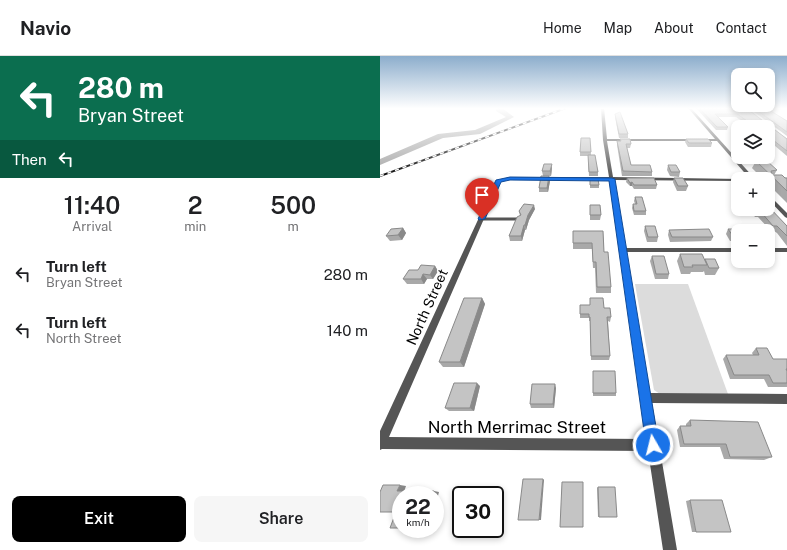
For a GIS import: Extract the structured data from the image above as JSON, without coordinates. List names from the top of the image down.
{
  "streets": {
    "street": ["North Street", "North Merrimac Street"]
  },
  "crossings": [
    ["North Street", "North Merrimac Street"]
  ],
  "page": {
    "header": "Navio",
    "nav": [
      "Home",
      "Map",
      "About",
      "Contact"
    ],
    "turn": ["280 m", "Bryan Street"],
    "map_buttons": ["+", "−"],
    "then": "Then",
    "eta": [
      "11:40",
      "Arrival",
      "2",
      "min",
      "500",
      "m"
    ],
    "list": [
      {
        "name": "Turn left",
        "note": "Bryan Street",
        "value": "280 m"
      },
      {
        "name": "Turn left",
        "note": "North Street",
        "value": "140 m"
      }
    ],
    "speed": "22 km/h",
    "limit": "30",
    "buttons": ["Exit", "Share"]
  }
}
